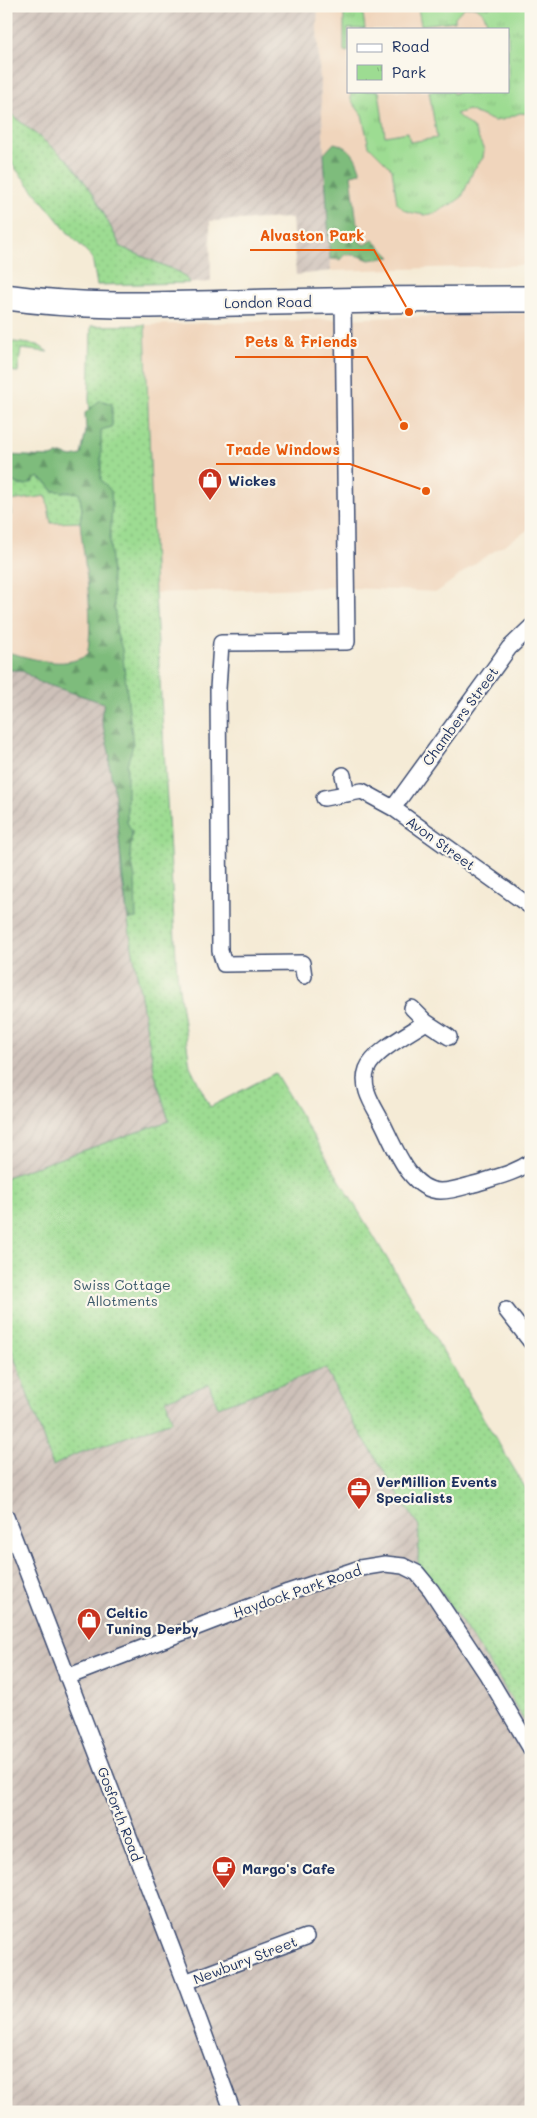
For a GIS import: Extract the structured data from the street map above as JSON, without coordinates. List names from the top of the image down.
{
  "streets": {
    "main road": ["London Road"],
    "street": [
      "Chambers Street",
      "Avon Street",
      "Haydock Park Road",
      "Gosforth Road",
      "Newbury Street"
    ]
  },
  "crossings": [
    ["Chambers Street", "Avon Street"],
    ["Haydock Park Road", "Gosforth Road"],
    ["Gosforth Road", "Newbury Street"]
  ],
  "parks": ["Swiss Cottage Allotments"],
  "places": {
    "other": ["Alvaston Park", "Pets & Friends", "Trade Windows"],
    "shop": ["Wickes", "Celtic Tuning Derby"],
    "office": ["VerMillion Events Specialists"],
    "cafe": ["Margo's Cafe"]
  },
  "legend": ["Road", "Park"]
}
